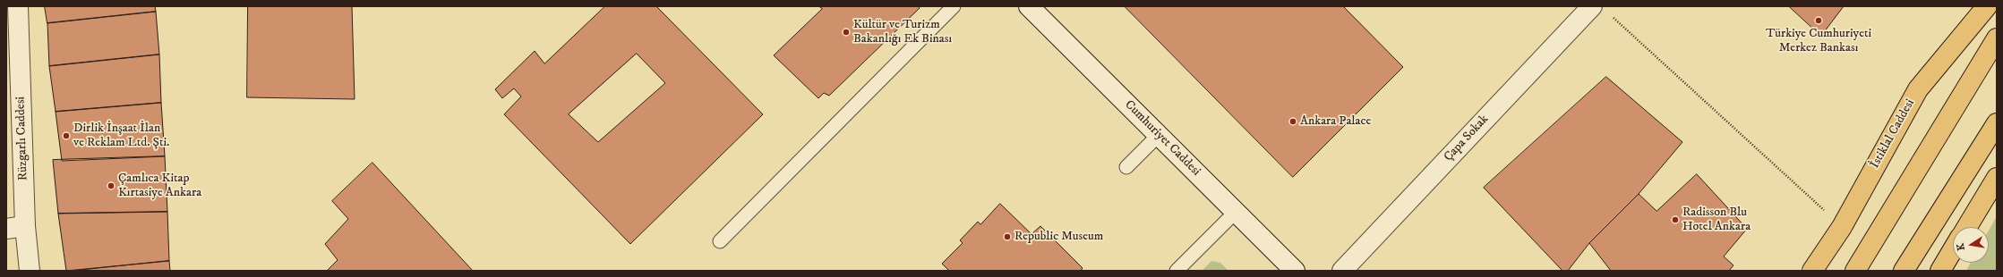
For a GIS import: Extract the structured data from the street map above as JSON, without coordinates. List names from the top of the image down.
{
  "streets": {
    "main road": ["İstiklal Caddesi"],
    "street": ["Rüzgarlı Caddesi", "Cumhuriyet Caddesi", "Çapa Sokak"]
  },
  "places": [
    "Türkiye Cumhuriyeti Merkez Bankası",
    "Kültür ve Turizm Bakanlığı Ek Binası",
    "Ankara Palace",
    "Dirlik İnşaat İlan ve Reklam Ltd. Şti.",
    "Çamlıca Kitap Kırtasiye Ankara",
    "Radisson Blu Hotel Ankara",
    "Republic Museum"
  ],
  "north": "left"
}
